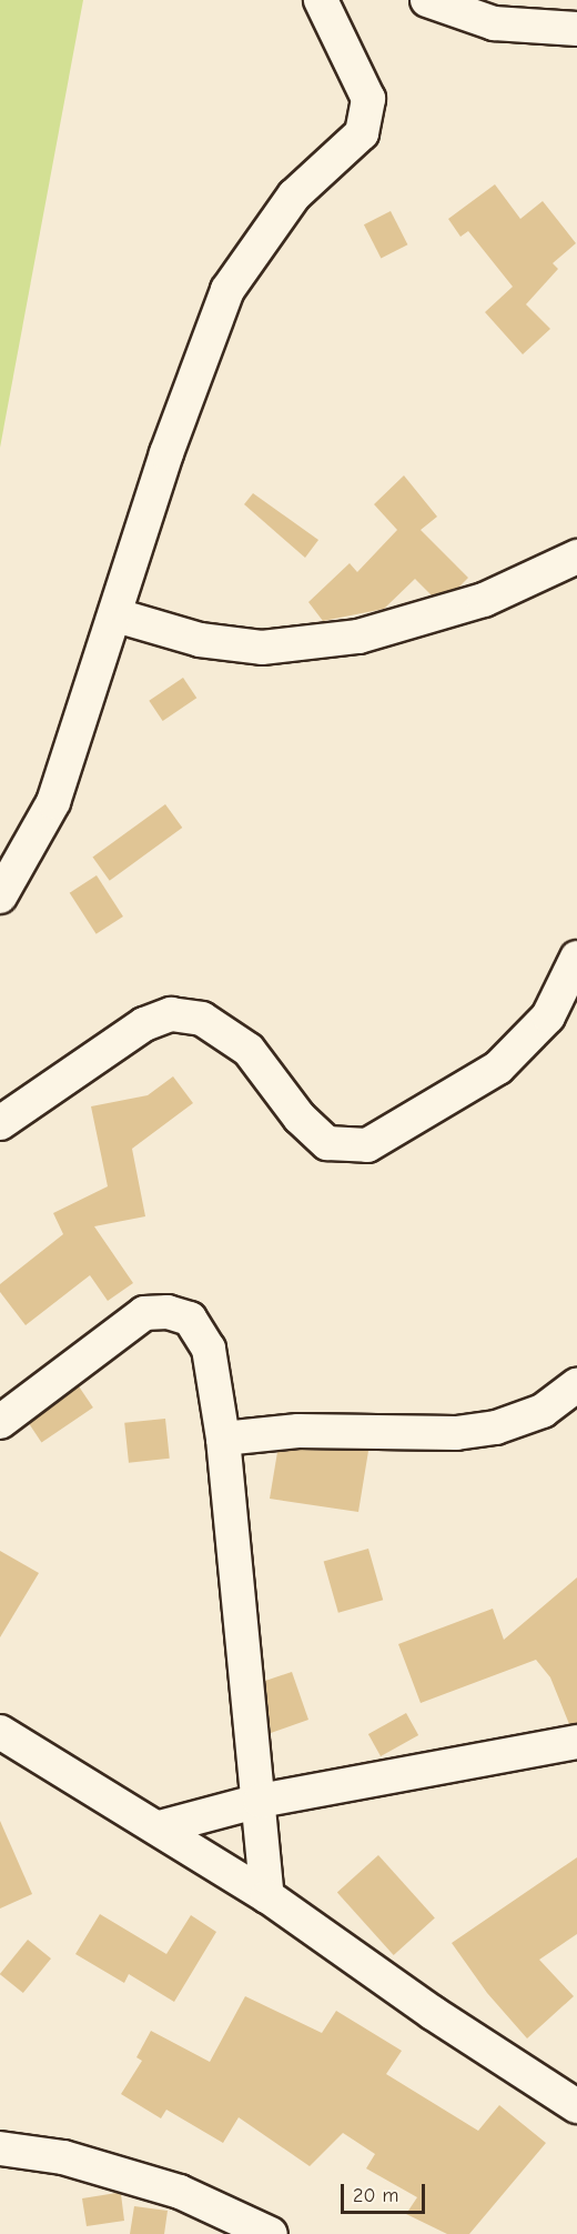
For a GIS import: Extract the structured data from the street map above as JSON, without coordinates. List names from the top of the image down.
{
  "scale_bar": "20 m"
}
